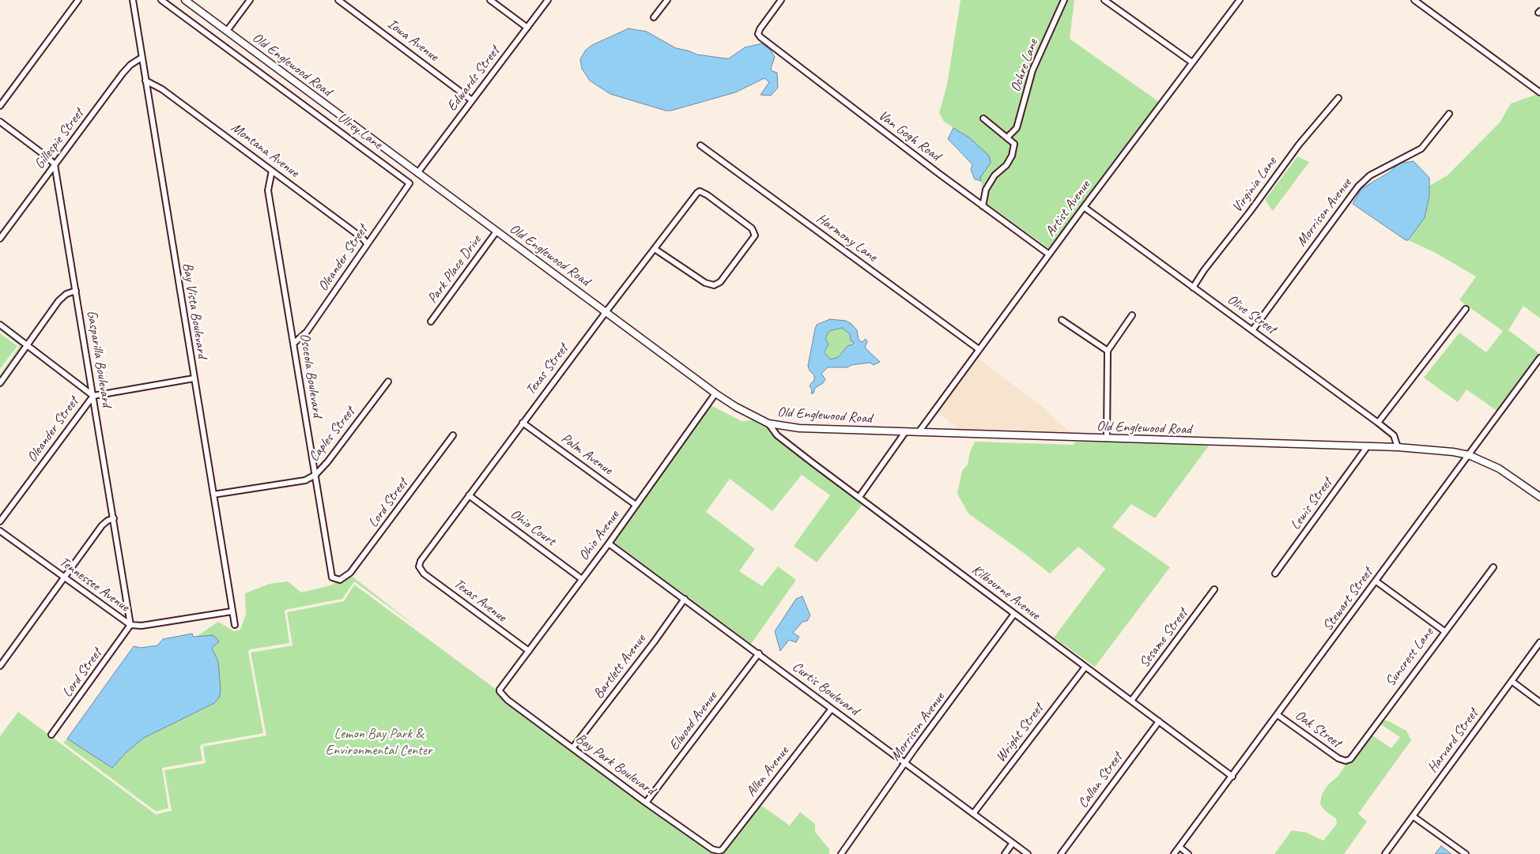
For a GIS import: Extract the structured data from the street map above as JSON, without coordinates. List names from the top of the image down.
{
  "streets": {
    "street": [
      "Iowa Avenue",
      "Old Englewood Road",
      "Ochre Lane",
      "Edwards Street",
      "Ulrey Lane",
      "Van Gogh Road",
      "Gillespie Street",
      "Montana Avenue",
      "Virginia Lane",
      "Artist Avenue",
      "Morrison Avenue",
      "Harmony Lane",
      "Oleander Street",
      "Park Place Drive",
      "Bay Vista Boulevard",
      "Olive Street",
      "Gasparilla Boulevard",
      "Texas Street",
      "Osceola Boulevard",
      "Caples Street",
      "Palm Avenue",
      "Lord Street",
      "Lewis Street",
      "Ohio Court",
      "Ohio Avenue",
      "Tennessee Avenue",
      "Kilbourne Avenue",
      "Stewart Street",
      "Texas Avenue",
      "Sesame Street",
      "Suncrest Lane",
      "Bartlett Avenue",
      "Curtis Boulevard",
      "Elwood Avenue",
      "Oak Street",
      "Wright Street",
      "Harvard Street",
      "Bay Park Boulevard",
      "Allen Avenue",
      "Callan Street"
    ]
  },
  "crossings": [
    ["Iowa Avenue", "Edwards Street"],
    ["Old Englewood Road", "Edwards Street"],
    ["Old Englewood Road", "Artist Avenue"],
    ["Old Englewood Road", "Park Place Drive"],
    ["Old Englewood Road", "Olive Street"],
    ["Old Englewood Road", "Texas Street"],
    ["Old Englewood Road", "Lewis Street"],
    ["Old Englewood Road", "Ohio Avenue"],
    ["Old Englewood Road", "Kilbourne Avenue"],
    ["Old Englewood Road", "Stewart Street"],
    ["Ulrey Lane", "Oleander Street"],
    ["Van Gogh Road", "Artist Avenue"],
    ["Gillespie Street", "Bay Vista Boulevard"],
    ["Gillespie Street", "Gasparilla Boulevard"],
    ["Montana Avenue", "Oleander Street"],
    ["Montana Avenue", "Bay Vista Boulevard"],
    ["Montana Avenue", "Osceola Boulevard"],
    ["Virginia Lane", "Olive Street"],
    ["Artist Avenue", "Harmony Lane"],
    ["Artist Avenue", "Olive Street"],
    ["Morrison Avenue", "Olive Street"],
    ["Morrison Avenue", "Kilbourne Avenue"],
    ["Morrison Avenue", "Curtis Boulevard"],
    ["Oleander Street", "Bay Vista Boulevard"],
    ["Oleander Street", "Gasparilla Boulevard"],
    ["Oleander Street", "Osceola Boulevard"],
    ["Bay Vista Boulevard", "Caples Street"],
    ["Bay Vista Boulevard", "Tennessee Avenue"],
    ["Gasparilla Boulevard", "Lord Street"],
    ["Gasparilla Boulevard", "Tennessee Avenue"],
    ["Texas Street", "Palm Avenue"],
    ["Texas Street", "Ohio Court"],
    ["Texas Street", "Texas Avenue"],
    ["Osceola Boulevard", "Caples Street"],
    ["Osceola Boulevard", "Lord Street"],
    ["Palm Avenue", "Ohio Avenue"],
    ["Lord Street", "Tennessee Avenue"],
    ["Ohio Court", "Ohio Avenue"],
    ["Ohio Avenue", "Texas Avenue"],
    ["Ohio Avenue", "Curtis Boulevard"],
    ["Ohio Avenue", "Bay Park Boulevard"],
    ["Kilbourne Avenue", "Stewart Street"],
    ["Kilbourne Avenue", "Sesame Street"],
    ["Kilbourne Avenue", "Wright Street"],
    ["Kilbourne Avenue", "Callan Street"],
    ["Stewart Street", "Oak Street"],
    ["Suncrest Lane", "Oak Street"],
    ["Bartlett Avenue", "Curtis Boulevard"],
    ["Bartlett Avenue", "Bay Park Boulevard"],
    ["Curtis Boulevard", "Elwood Avenue"],
    ["Curtis Boulevard", "Wright Street"],
    ["Curtis Boulevard", "Allen Avenue"],
    ["Elwood Avenue", "Bay Park Boulevard"],
    ["Bay Park Boulevard", "Allen Avenue"]
  ],
  "parks": ["Lemon Bay Park & Environmental Center"]
}
